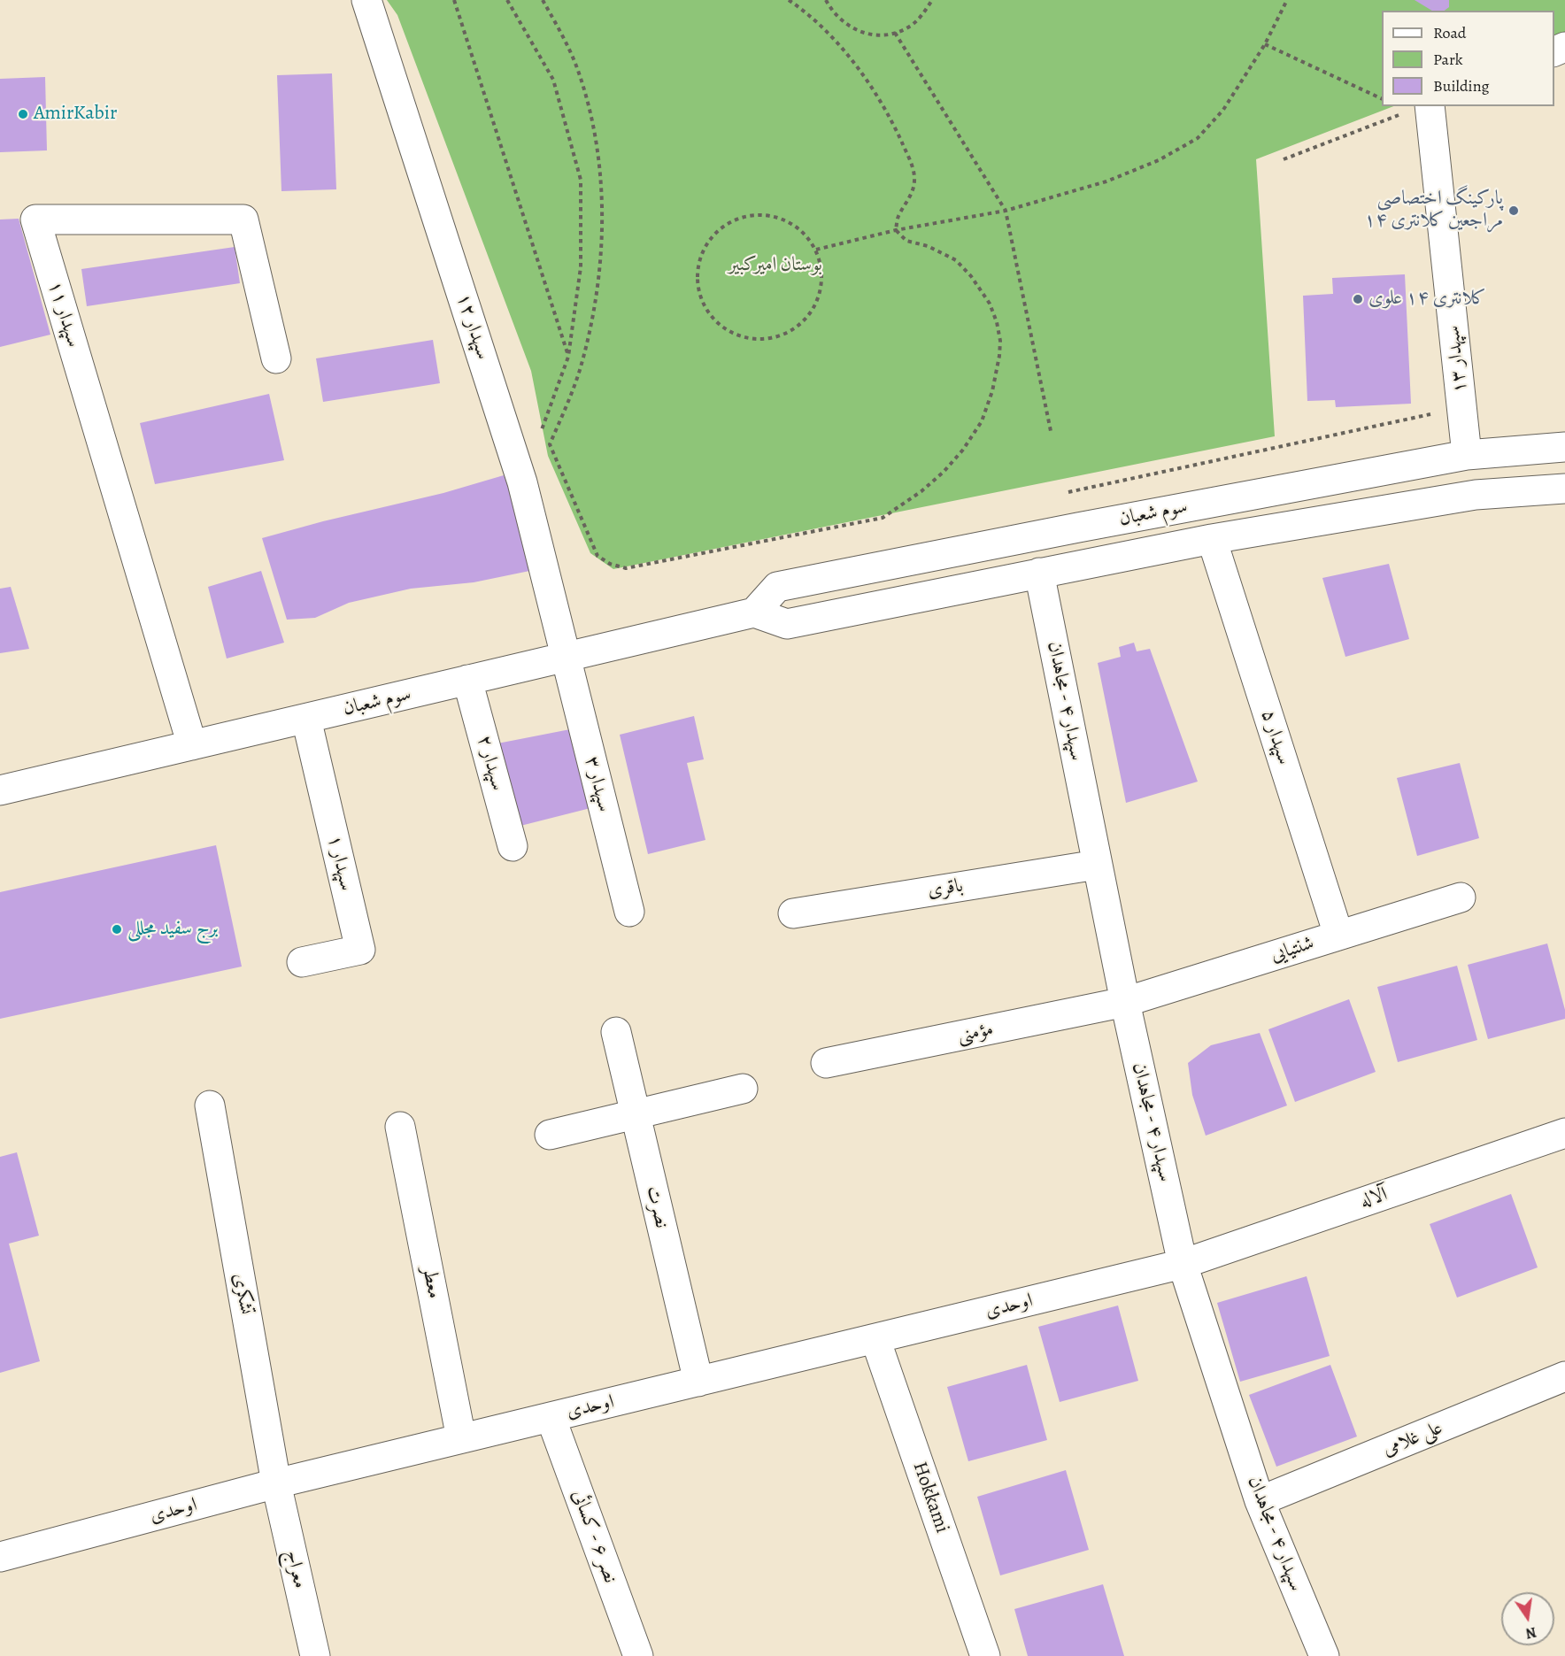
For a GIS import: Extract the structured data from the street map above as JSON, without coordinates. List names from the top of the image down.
{
  "streets": {
    "street": [
      "سپهدار ۱۱",
      "سپهدار ۱۲",
      "سپهدار ۱۳",
      "سوم شعبان",
      "سپهدار ۴ - مجاهدان",
      "سپهدار ۵",
      "سپهدار ۲",
      "سپهدار ۳",
      "سپهدار ۱",
      "باقری",
      "شنتیایی",
      "مؤمنی",
      "آلاله",
      "نصرت",
      "معطر",
      "تشکری",
      "اوحدی",
      "علی غلامی",
      "Hokkami",
      "نصر ۶ - کسائی",
      "معراج"
    ]
  },
  "crossings": [
    ["سپهدار ۱۱", "سوم شعبان"],
    ["سپهدار ۱۲", "سوم شعبان"],
    ["سپهدار ۱۲", "سپهدار ۳"],
    ["سپهدار ۱۳", "سوم شعبان"],
    ["سوم شعبان", "سپهدار ۴ - مجاهدان"],
    ["سوم شعبان", "سپهدار ۵"],
    ["سوم شعبان", "سپهدار ۲"],
    ["سوم شعبان", "سپهدار ۳"],
    ["سوم شعبان", "سپهدار ۱"],
    ["سپهدار ۴ - مجاهدان", "باقری"],
    ["سپهدار ۴ - مجاهدان", "شنتیایی"],
    ["سپهدار ۴ - مجاهدان", "مؤمنی"],
    ["سپهدار ۴ - مجاهدان", "آلاله"],
    ["سپهدار ۴ - مجاهدان", "اوحدی"],
    ["سپهدار ۴ - مجاهدان", "علی غلامی"],
    ["سپهدار ۵", "شنتیایی"],
    ["شنتیایی", "مؤمنی"],
    ["آلاله", "اوحدی"],
    ["نصرت", "اوحدی"],
    ["معطر", "اوحدی"],
    ["تشکری", "اوحدی"],
    ["تشکری", "معراج"],
    ["اوحدی", "Hokkami"],
    ["اوحدی", "نصر ۶ - کسائی"],
    ["اوحدی", "معراج"]
  ],
  "parks": ["بوستان امیرکبیر"],
  "places": [
    "AmirKabir",
    "پارکینگ اختصاصی مراجعین کلانتری ۱۴",
    "کلانتری ۱۴ علوی",
    "برج سفید مجللی"
  ],
  "legend": ["Road", "Park", "Building"],
  "north": "bottom"
}
